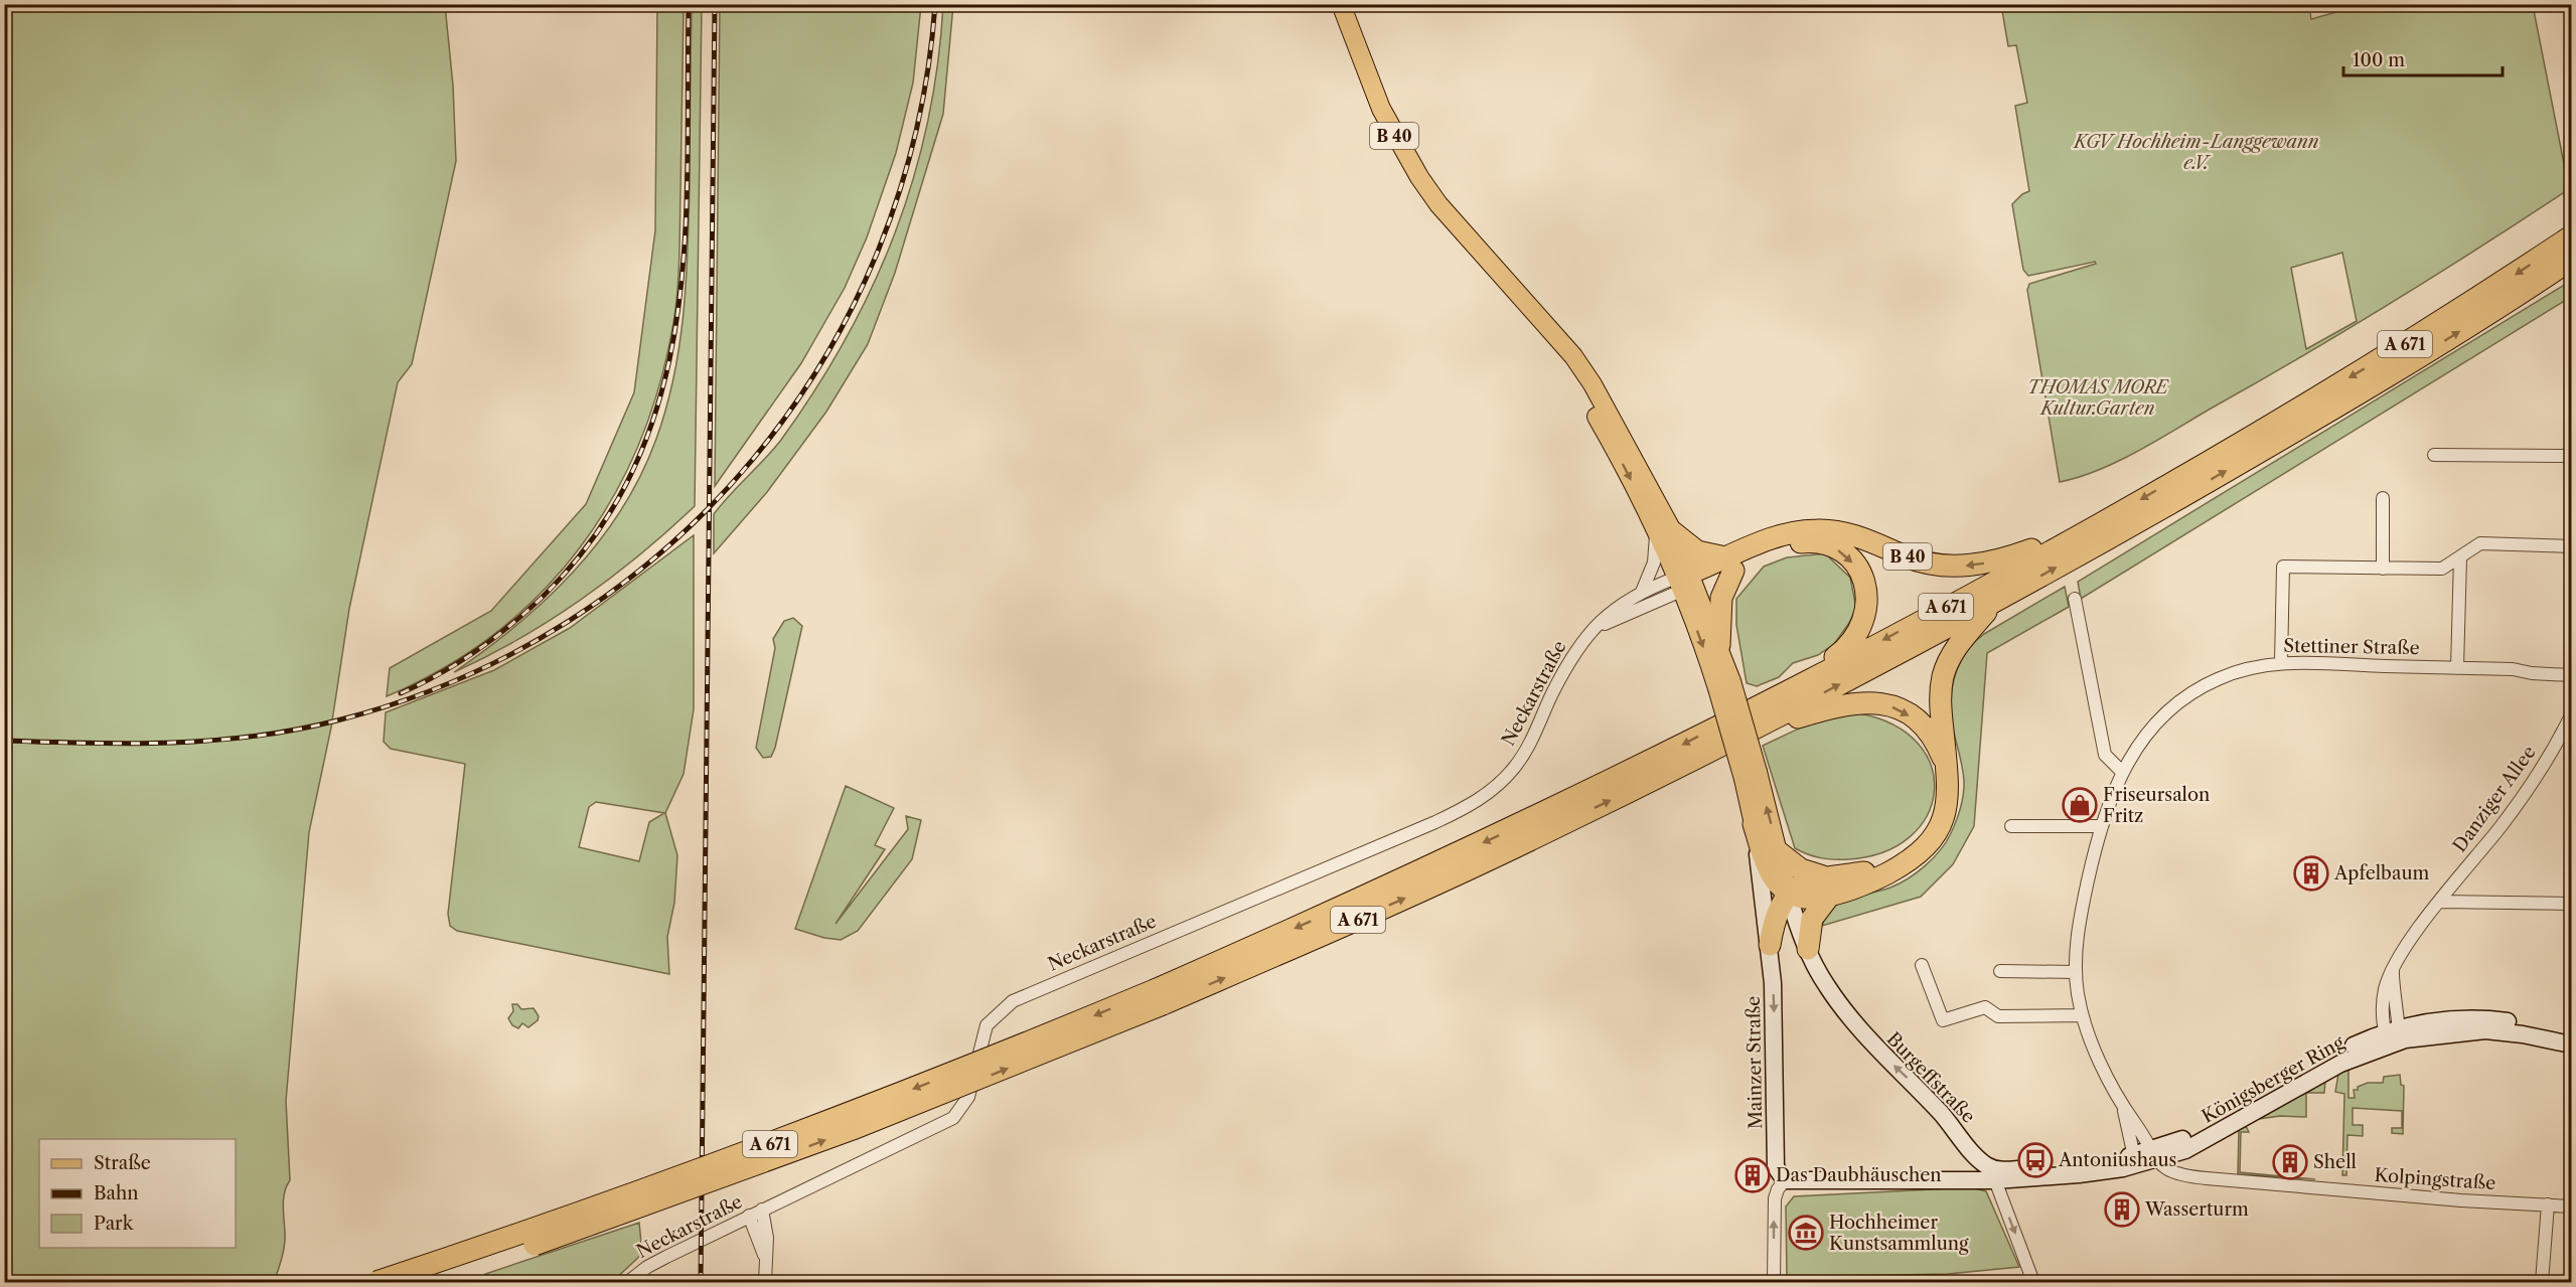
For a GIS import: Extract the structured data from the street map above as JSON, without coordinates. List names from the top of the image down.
{
  "streets": {
    "highway": ["B 40", "A 671"],
    "main road": ["Mainzer Straße", "Burgeffstraße", "Königsberger Ring"],
    "street": [
      "Stettiner Straße",
      "Neckarstraße",
      "Danziger Allee",
      "Kolpingstraße"
    ]
  },
  "crossings": [
    ["B 40", "A 671"],
    ["B 40", "Neckarstraße"],
    ["B 40", "Mainzer Straße"],
    ["B 40", "Burgeffstraße"],
    ["Stettiner Straße", "Königsberger Ring"],
    ["Stettiner Straße", "Kolpingstraße"],
    ["Danziger Allee", "Königsberger Ring"],
    ["Mainzer Straße", "Königsberger Ring"],
    ["Burgeffstraße", "Königsberger Ring"],
    ["Königsberger Ring", "Kolpingstraße"]
  ],
  "one_way": ["Mainzer Straße", "Burgeffstraße"],
  "parks": ["KGV Hochheim-Langgewann e.V.", "THOMAS MORE Kultur.Garten"],
  "places": {
    "shop": ["Friseursalon Fritz"],
    "building": [
      "Apfelbaum",
      "Shell",
      "Das Daubhäuschen",
      "Wasserturm"
    ],
    "bus stop": ["Antoniushaus"],
    "museum": ["Hochheimer Kunstsammlung"]
  },
  "legend": ["Straße", "Bahn", "Park"],
  "scale_bar": "100 m"
}
